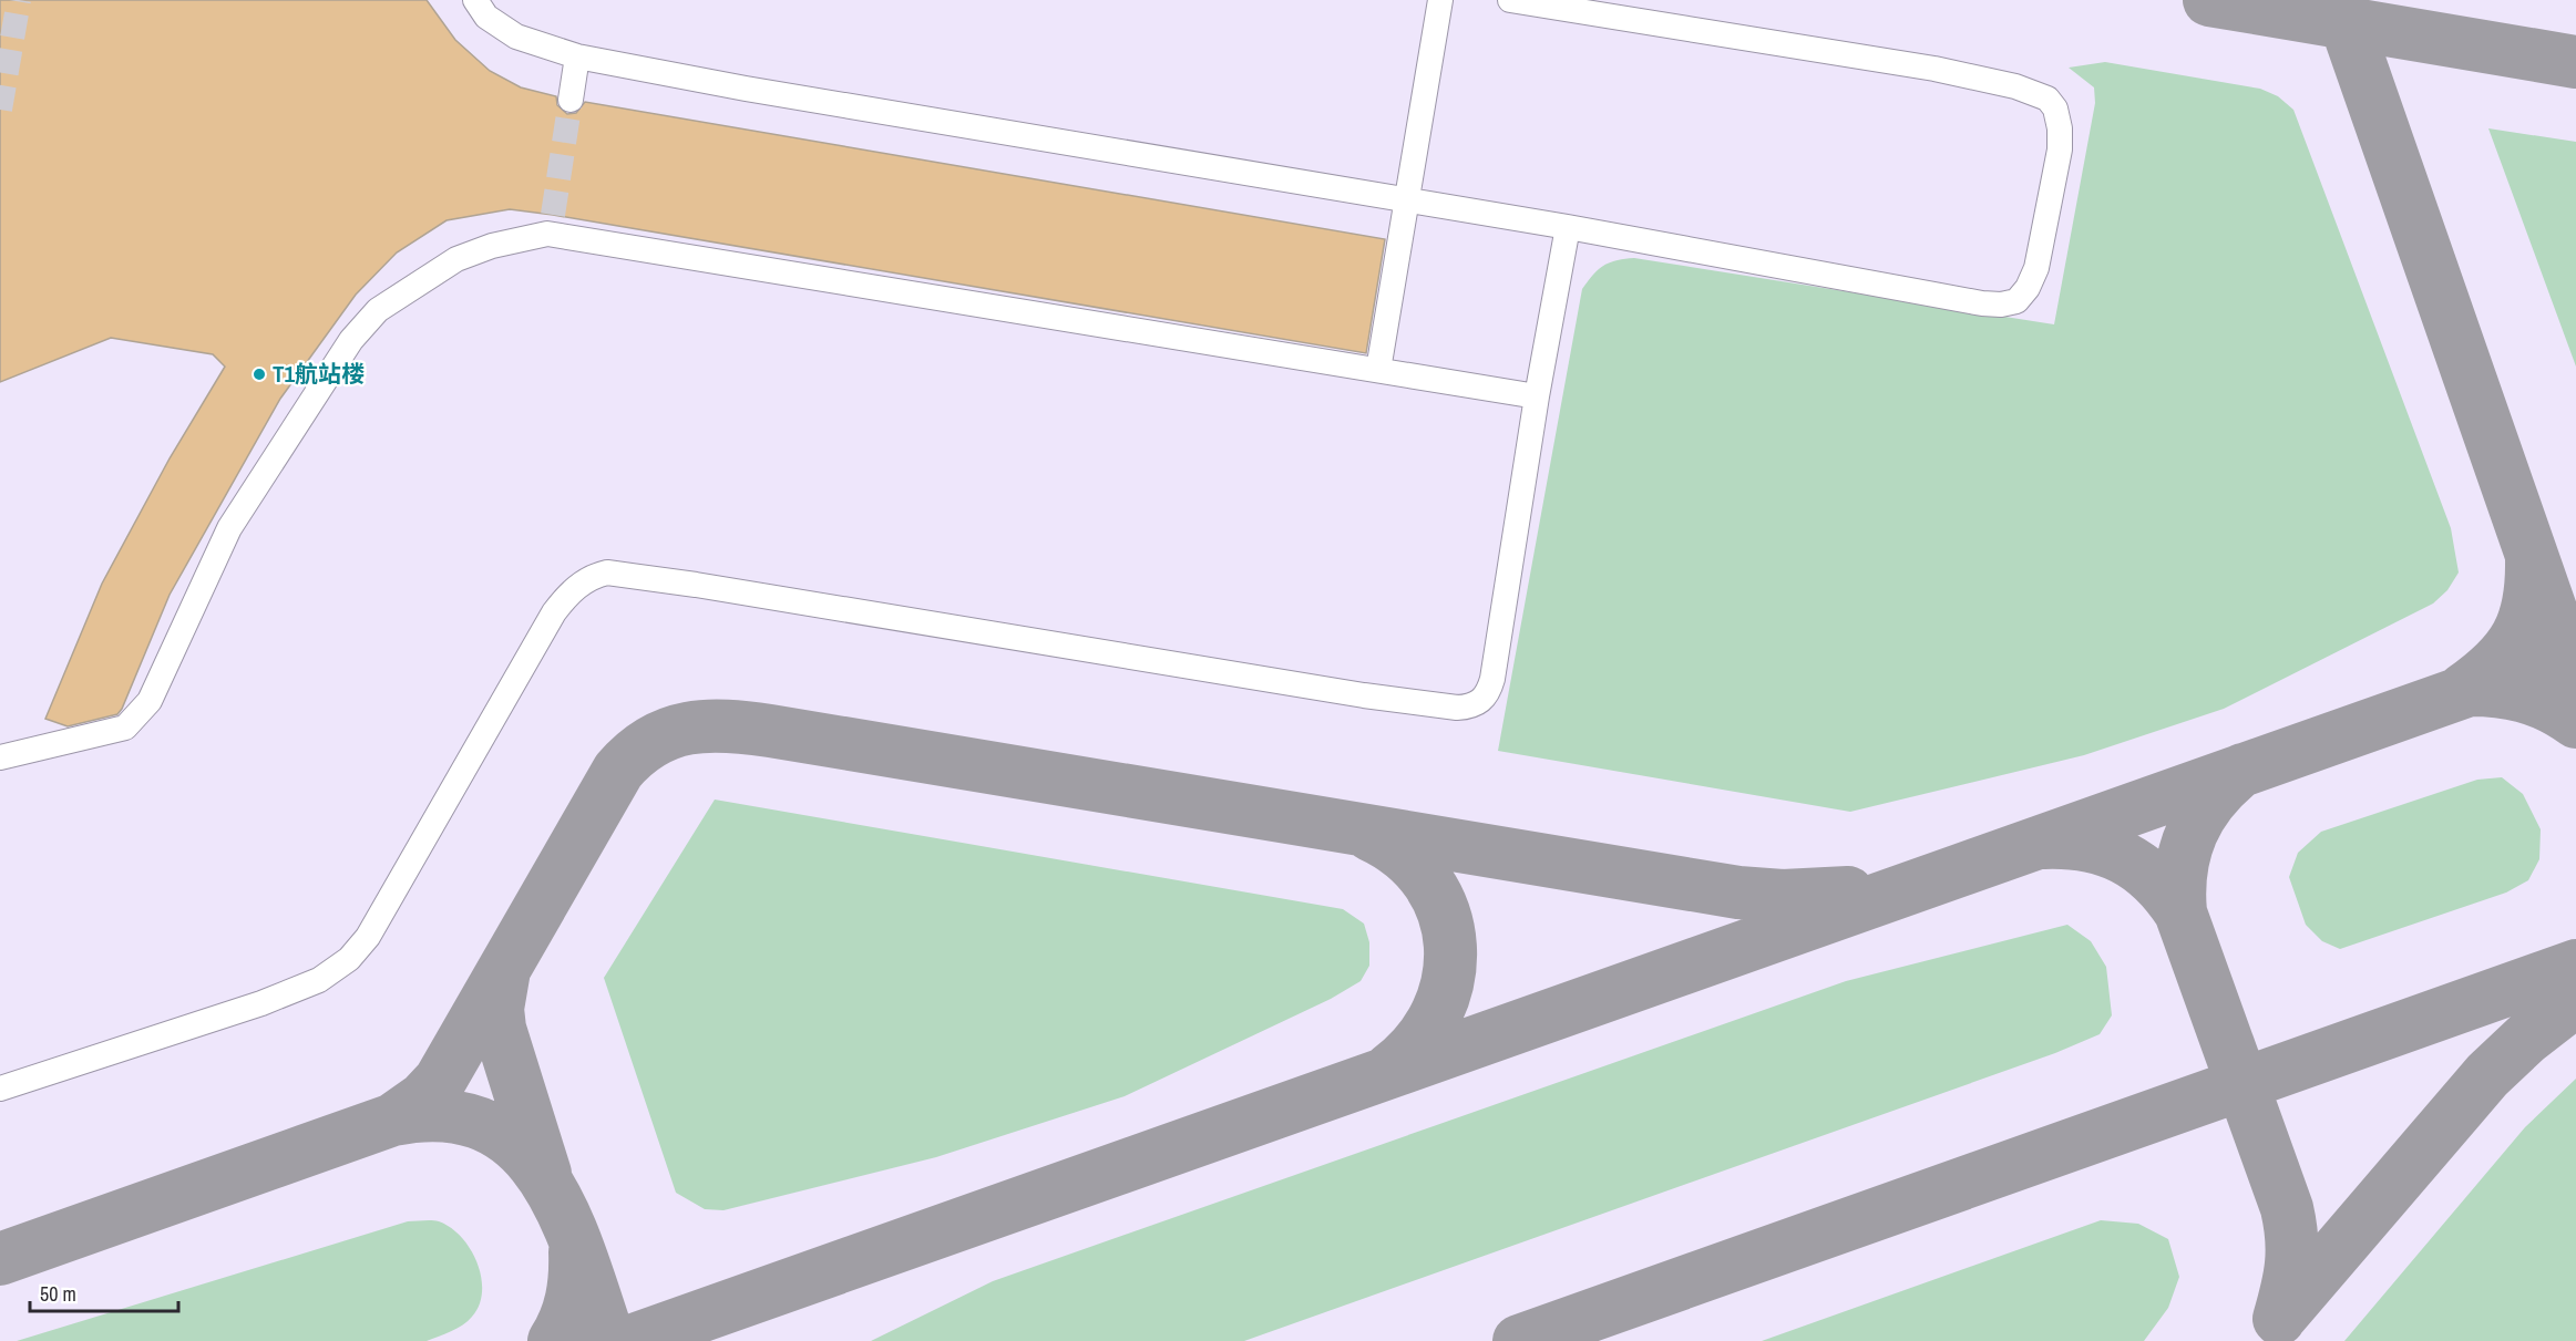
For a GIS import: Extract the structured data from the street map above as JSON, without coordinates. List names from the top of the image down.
{
  "places": ["T1航站楼"],
  "scale_bar": "50 m"
}
